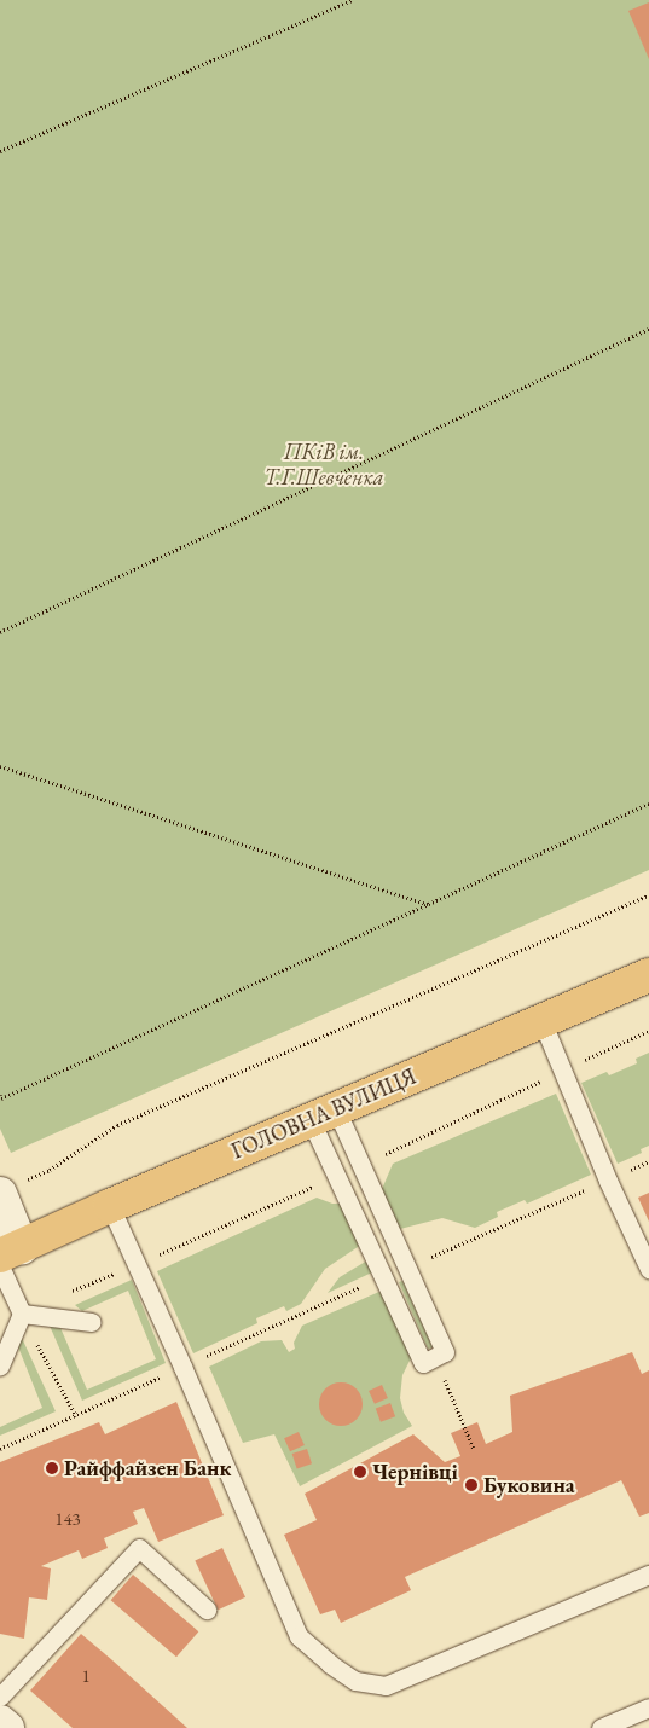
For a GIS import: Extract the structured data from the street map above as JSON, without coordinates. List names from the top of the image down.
{
  "streets": {
    "main road": ["ГОЛОВНА ВУЛИЦЯ"]
  },
  "parks": ["ПКіВ ім. Т.Г.Шевченка"],
  "places": ["Райффайзен Банк", "Чернівці", "Буковина"],
  "house_numbers": ["143", "1"]
}
